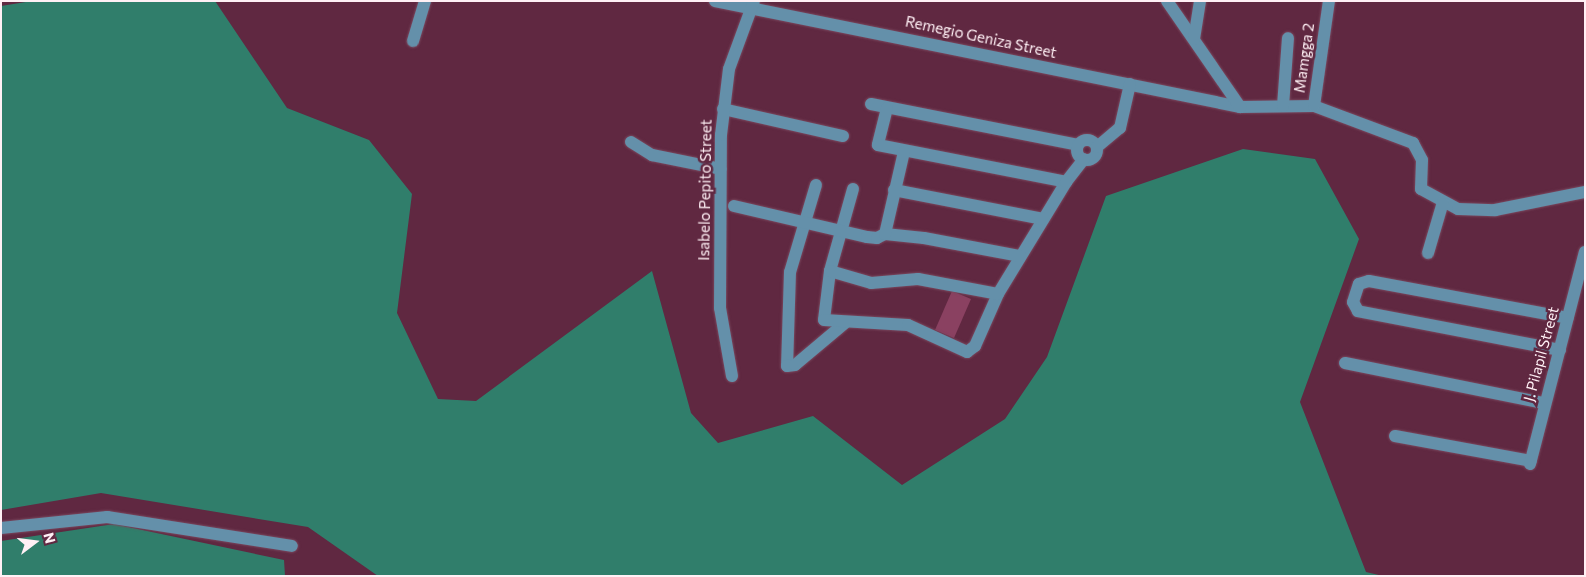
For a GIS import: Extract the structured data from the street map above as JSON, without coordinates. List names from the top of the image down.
{
  "streets": {
    "street": [
      "Remegio Geniza Street",
      "Mamgga 2",
      "Isabelo Pepito Street",
      "J. Pilapil Street"
    ]
  },
  "crossings": [
    ["Remegio Geniza Street", "Mamgga 2"],
    ["Remegio Geniza Street", "Isabelo Pepito Street"]
  ],
  "north": "right"
}
